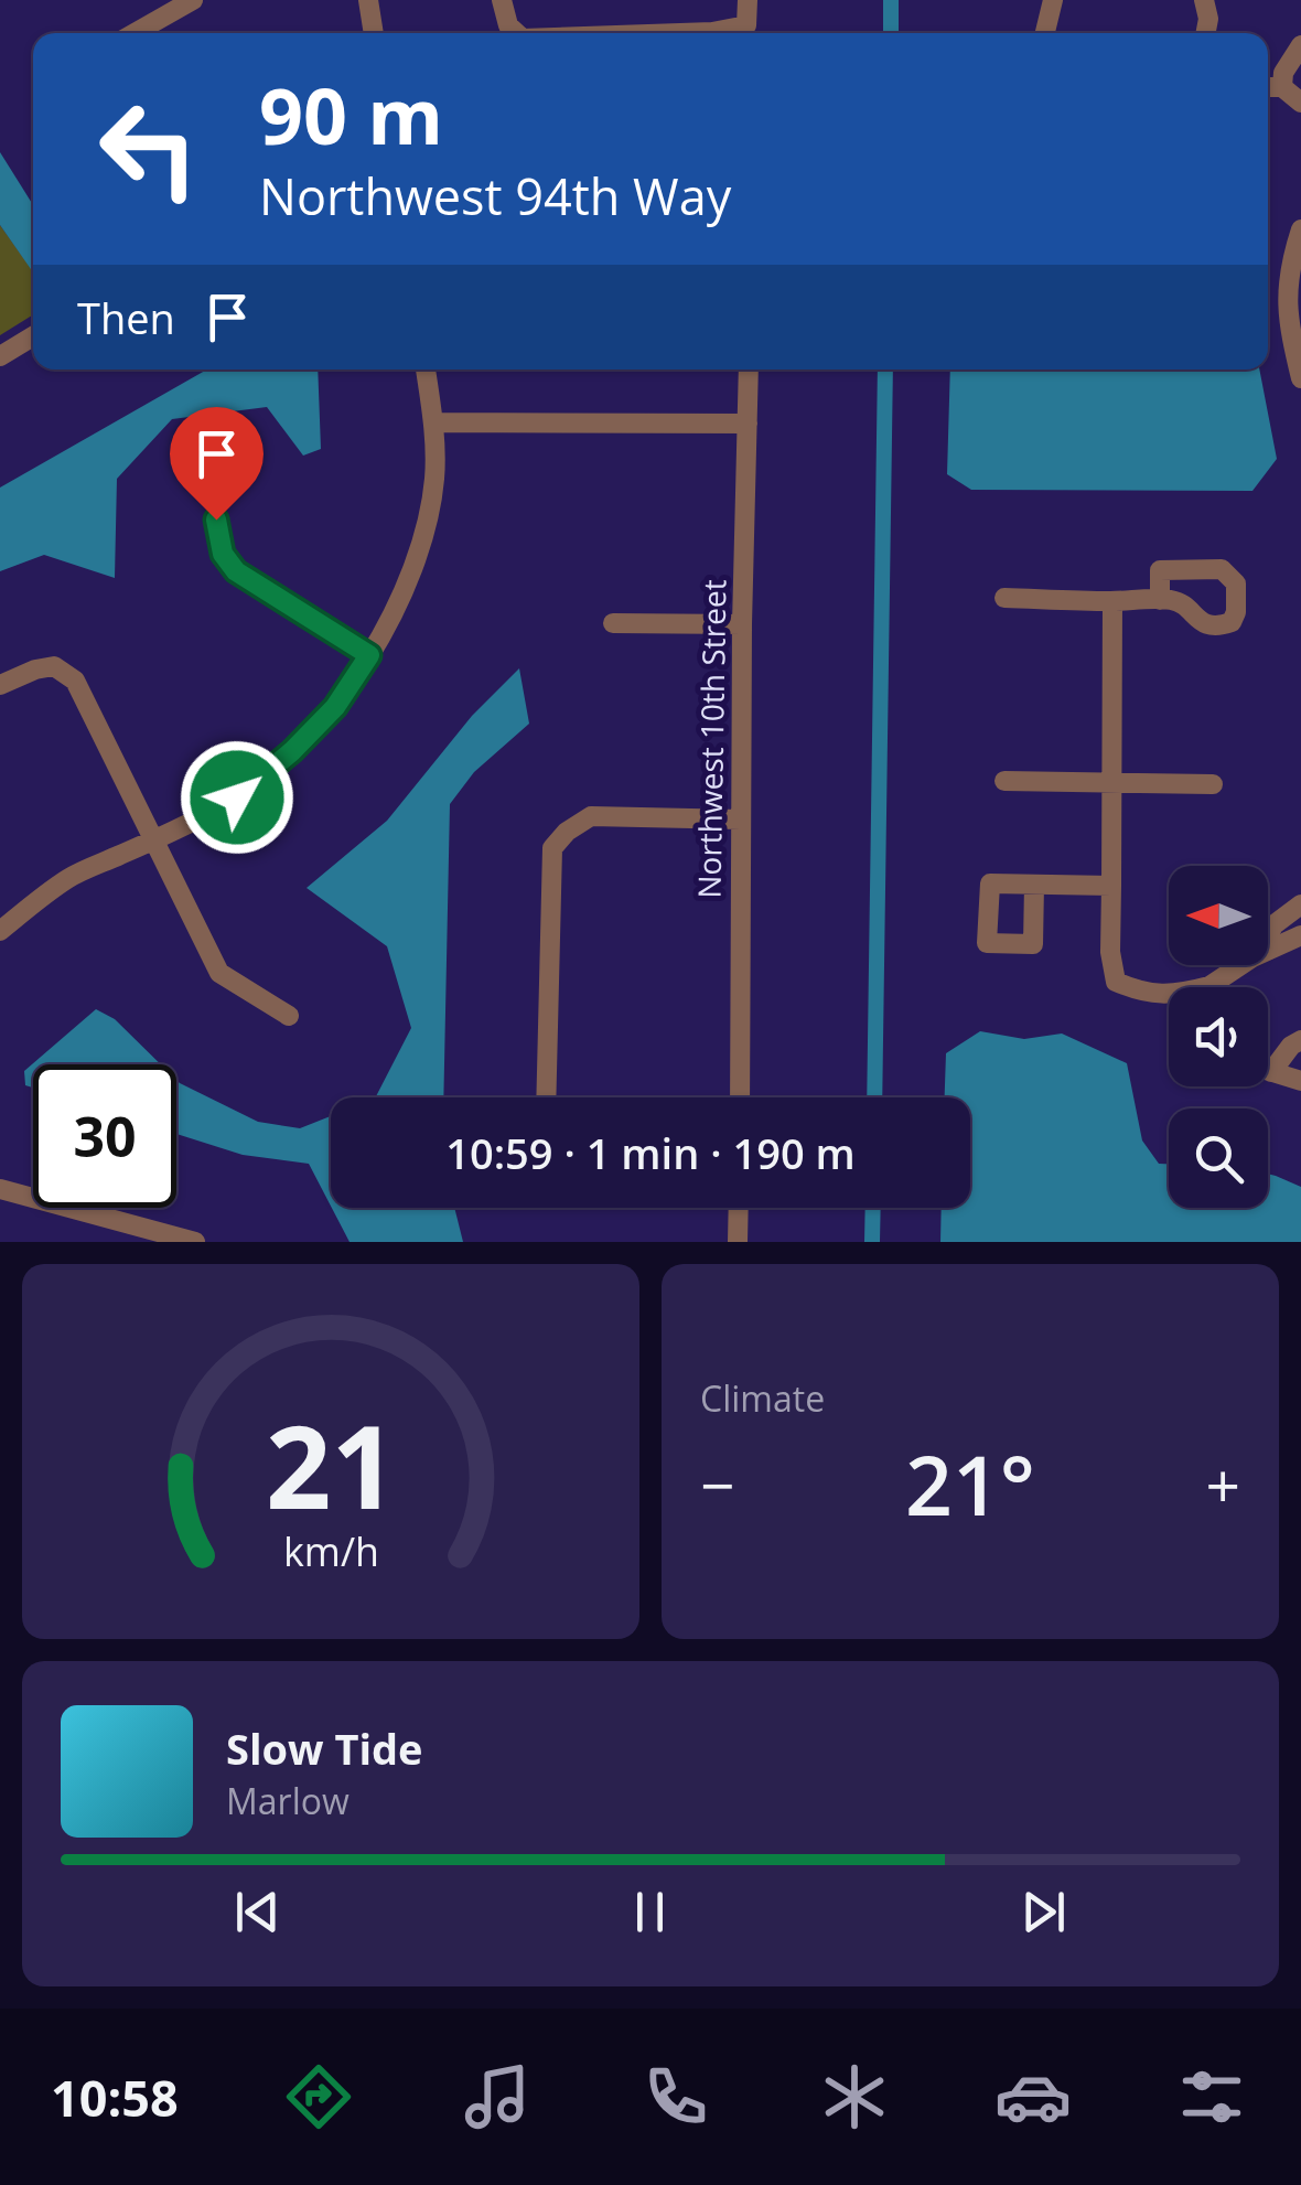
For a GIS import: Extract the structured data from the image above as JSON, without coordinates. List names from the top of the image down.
{
  "streets": {
    "street": ["Northwest 10th Street"]
  },
  "north": "left",
  "page": {
    "turn": ["90 m", "Northwest 94th Way"],
    "then": "Then",
    "limit": "30",
    "trip": "10:59 · 1 min · 190 m",
    "tile": "Climate",
    "heat": ["−", "21°", "+"],
    "song": ["Slow Tide", "Marlow"],
    "tabs": "10:58",
    "gauge": ["21", "km/h"]
  }
}
